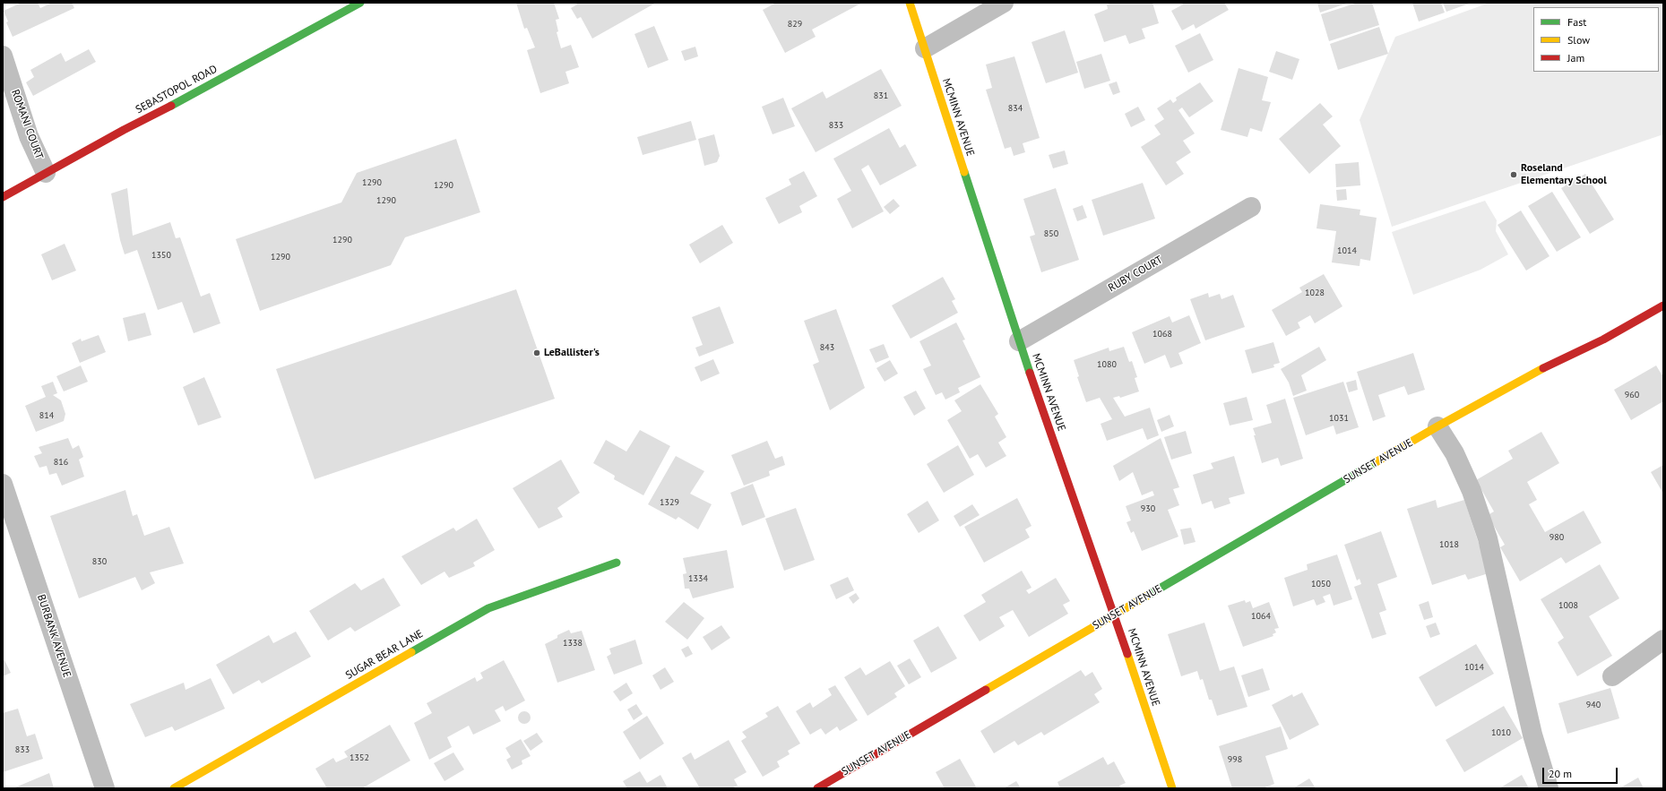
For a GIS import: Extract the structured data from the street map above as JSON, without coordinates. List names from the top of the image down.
{
  "streets": {
    "street": [
      "SEBASTOPOL ROAD",
      "MCMINN AVENUE",
      "ROMANI COURT",
      "RUBY COURT",
      "SUNSET AVENUE",
      "BURBANK AVENUE",
      "SUGAR BEAR LANE"
    ]
  },
  "crossings": [
    ["SEBASTOPOL ROAD", "ROMANI COURT"],
    ["MCMINN AVENUE", "RUBY COURT"],
    ["MCMINN AVENUE", "SUNSET AVENUE"]
  ],
  "places": ["Roseland Elementary School", "LeBallister's"],
  "house_numbers": [
    "829",
    "831",
    "834",
    "833",
    "1290",
    "1290",
    "1290",
    "850",
    "1290",
    "1014",
    "1350",
    "1290",
    "1028",
    "1068",
    "843",
    "1080",
    "960",
    "814",
    "1031",
    "816",
    "1329",
    "930",
    "980",
    "1018",
    "830",
    "1334",
    "1050",
    "1008",
    "1064",
    "1338",
    "1014",
    "940",
    "1010",
    "833",
    "1352",
    "998"
  ],
  "legend": ["Fast", "Slow", "Jam"],
  "scale_bar": "20 m"
}
